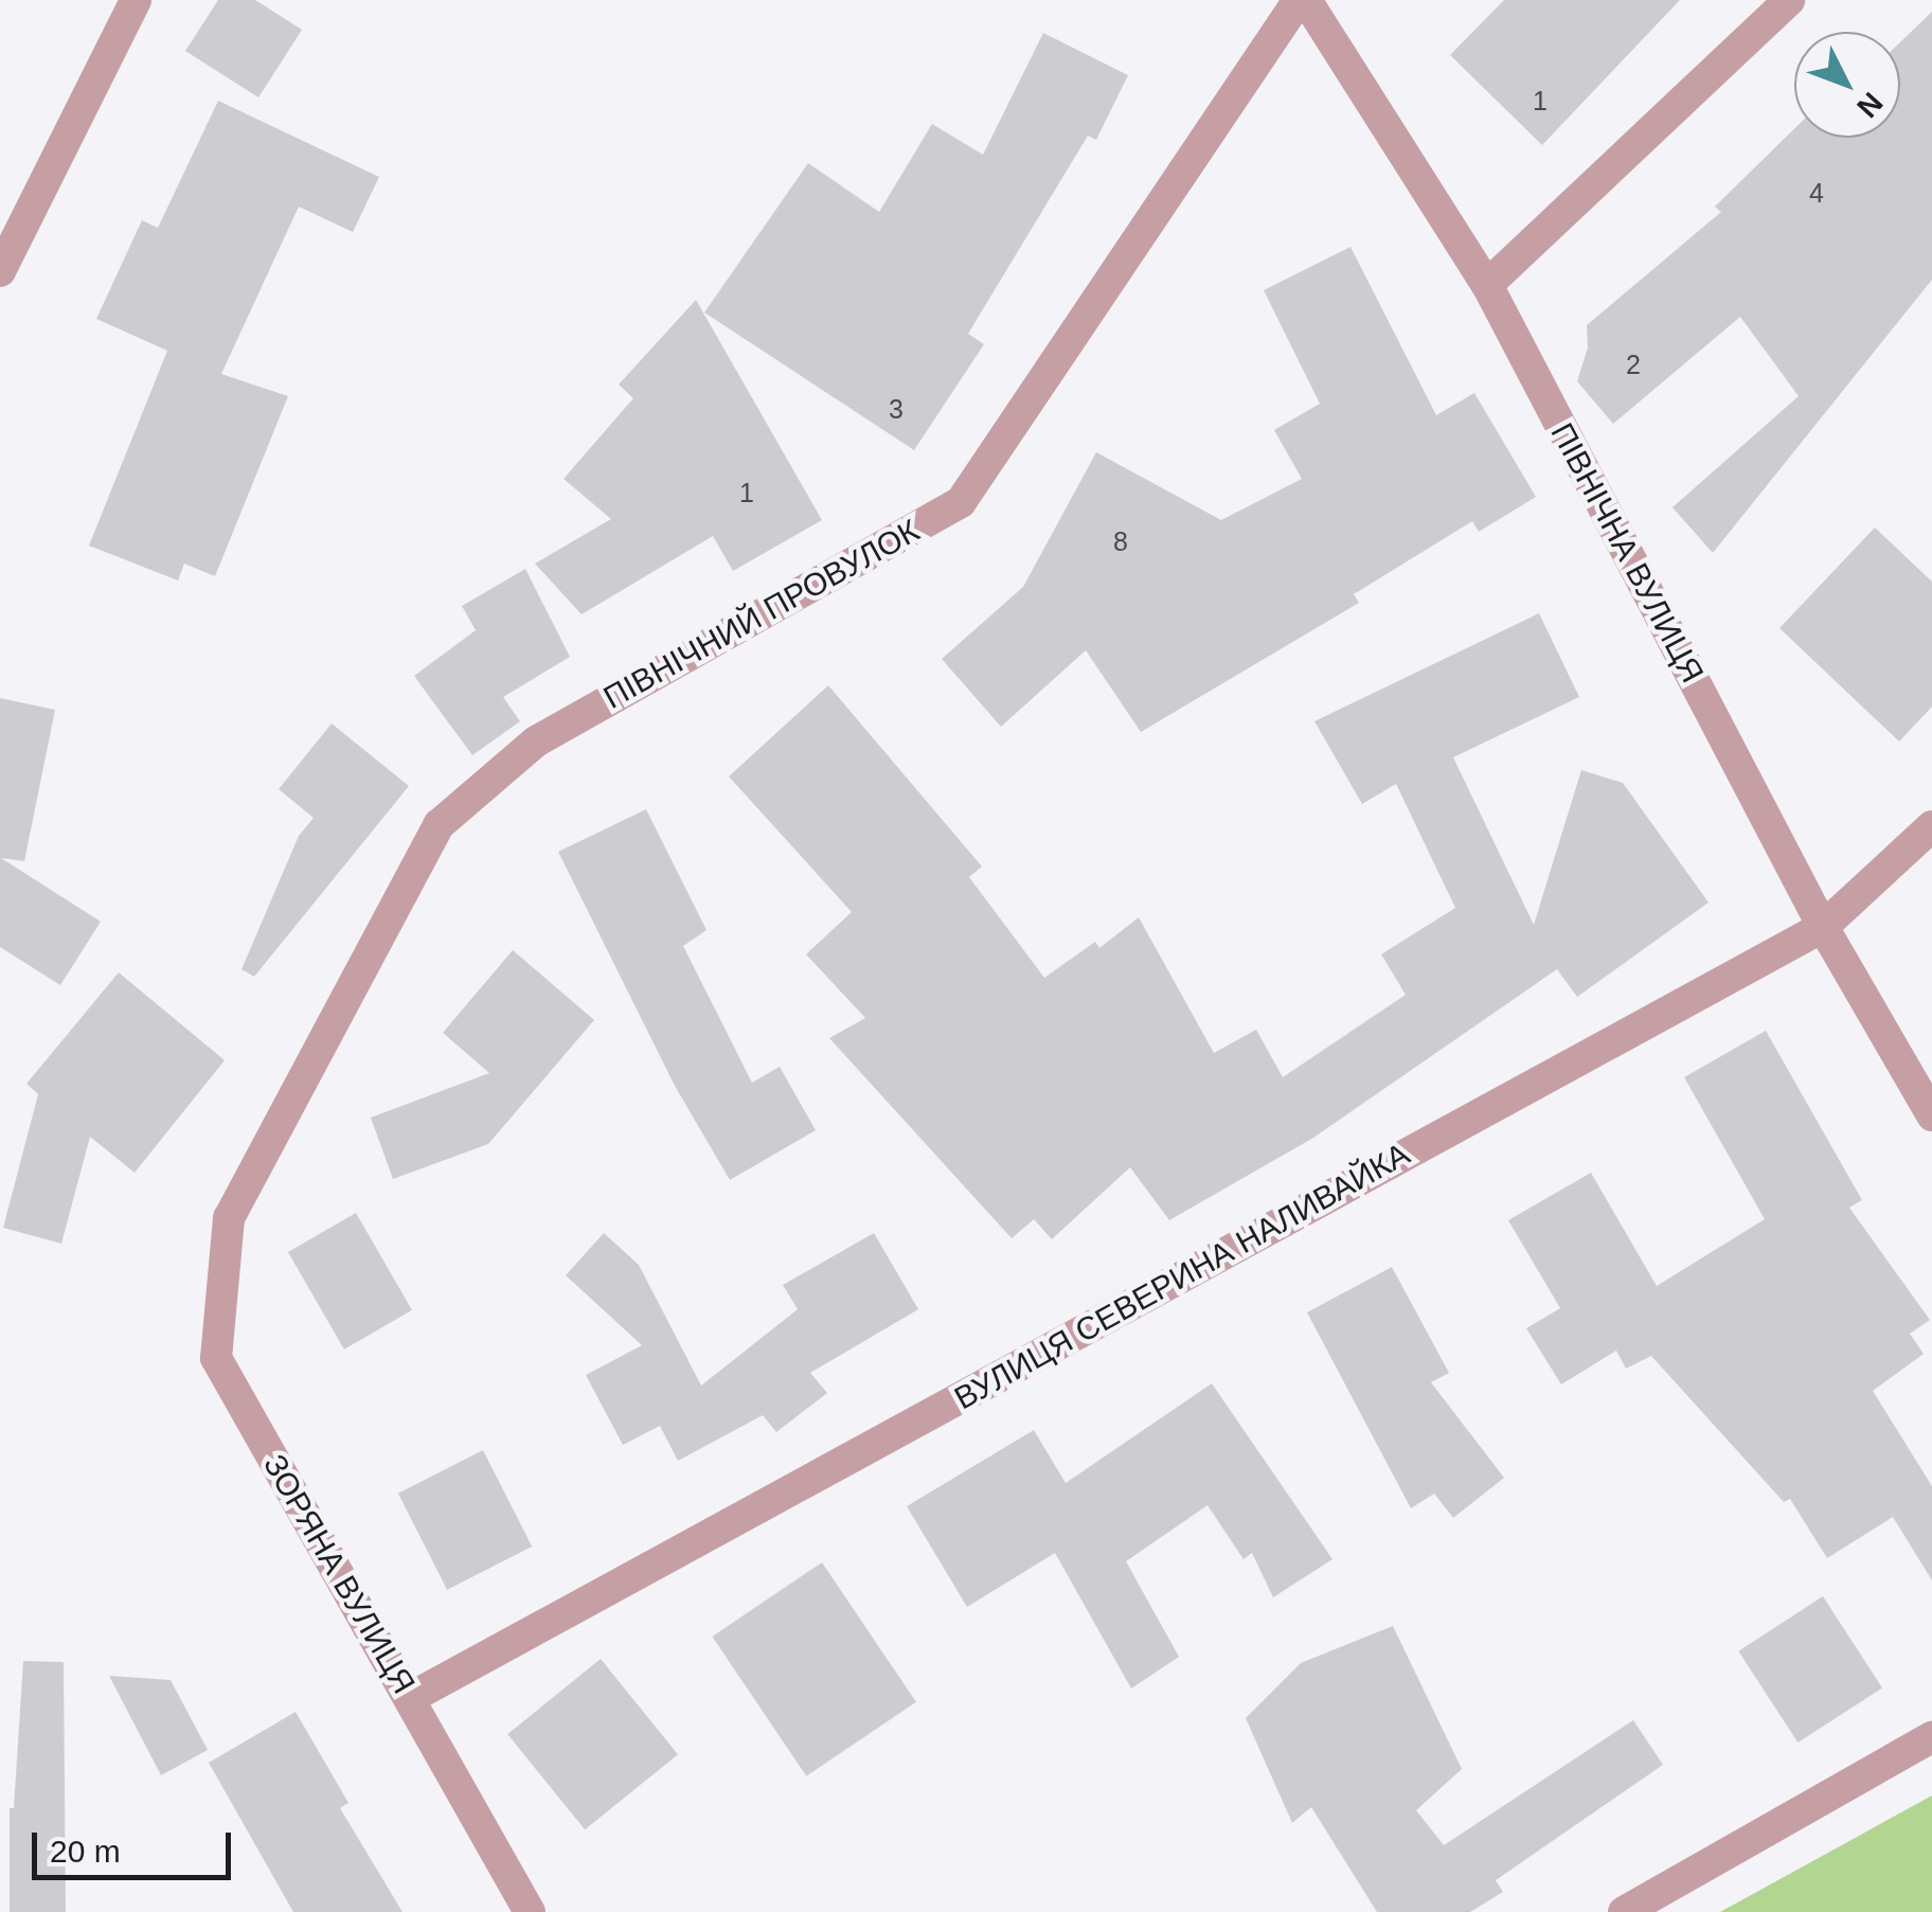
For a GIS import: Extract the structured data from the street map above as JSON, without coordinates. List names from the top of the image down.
{
  "streets": {
    "street": [
      "ПІВНІЧНА ВУЛИЦЯ",
      "ПІВНІЧНИЙ ПРОВУЛОК",
      "ВУЛИЦЯ СЕВЕРИНА НАЛИВАЙКА",
      "ЗОРЯНА ВУЛИЦЯ"
    ]
  },
  "crossings": [
    ["ПІВНІЧНА ВУЛИЦЯ", "ПІВНІЧНИЙ ПРОВУЛОК"],
    ["ПІВНІЧНА ВУЛИЦЯ", "ВУЛИЦЯ СЕВЕРИНА НАЛИВАЙКА"],
    ["ПІВНІЧНИЙ ПРОВУЛОК", "ЗОРЯНА ВУЛИЦЯ"],
    ["ВУЛИЦЯ СЕВЕРИНА НАЛИВАЙКА", "ЗОРЯНА ВУЛИЦЯ"]
  ],
  "house_numbers": [
    "1",
    "4",
    "2",
    "3",
    "1",
    "8"
  ],
  "scale_bar": "20 m",
  "north": "bottom right"
}
